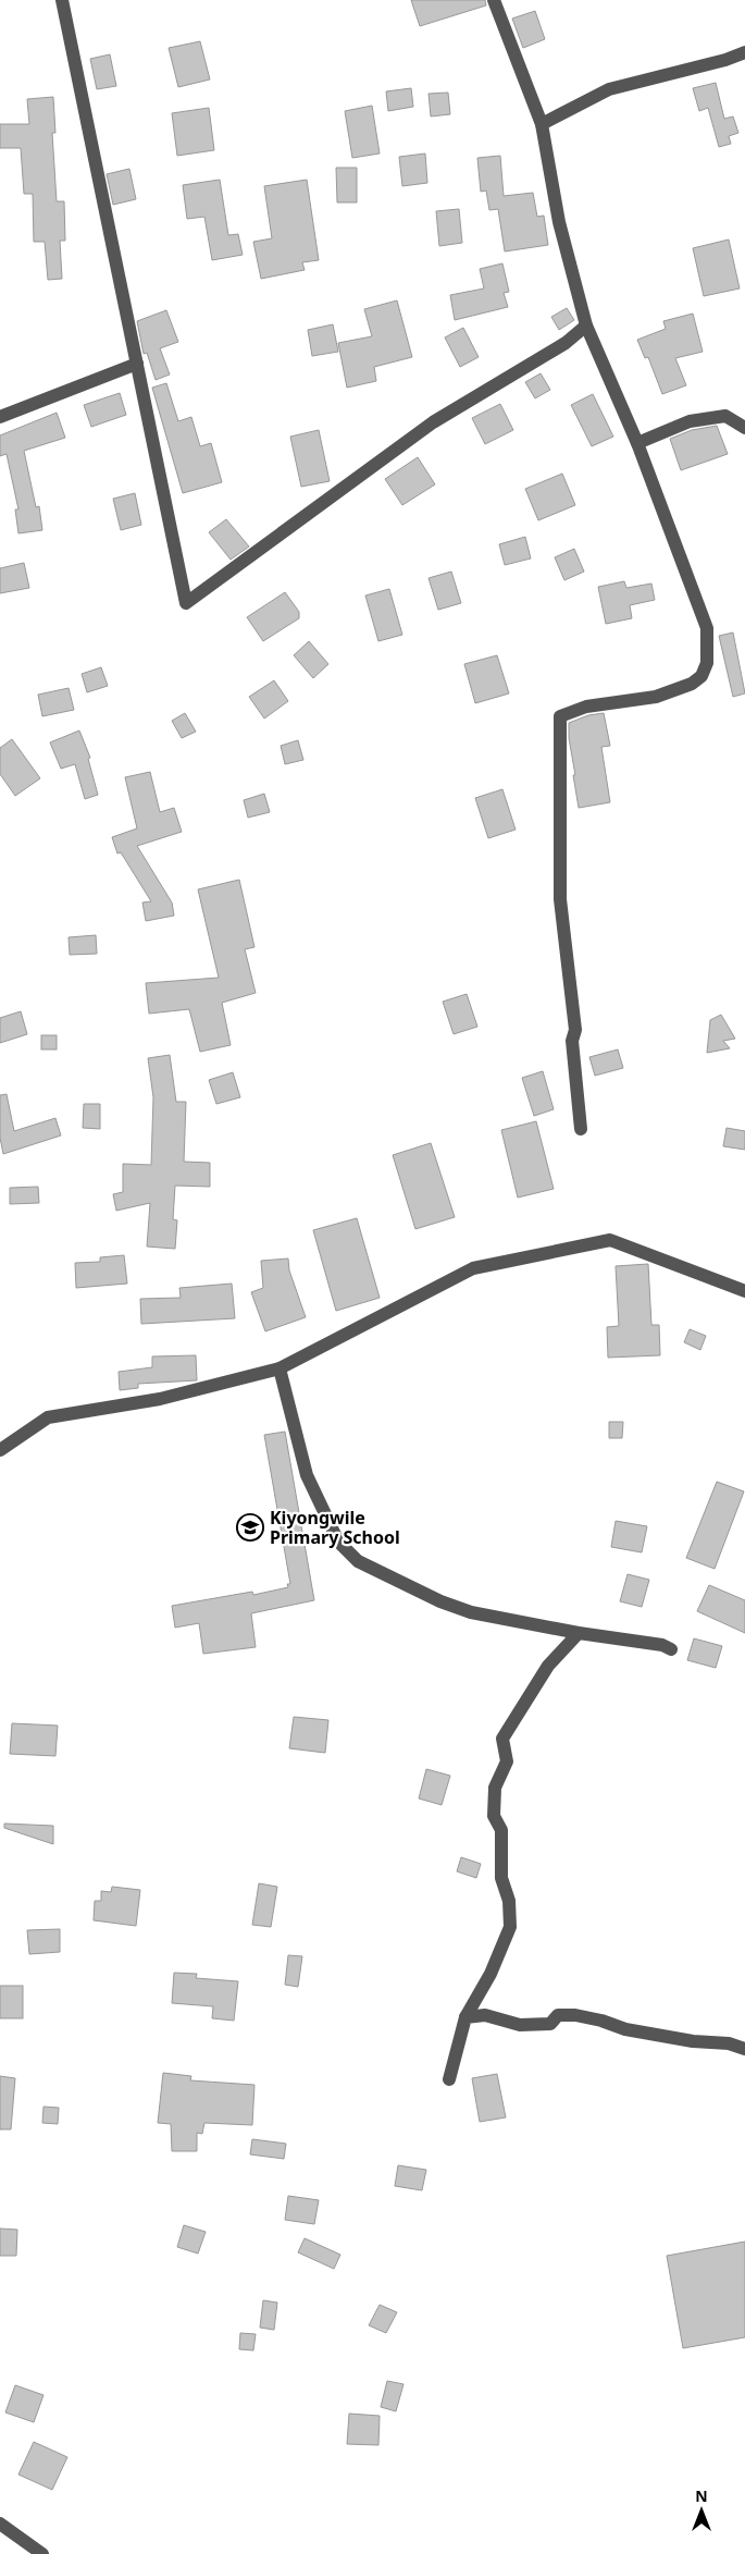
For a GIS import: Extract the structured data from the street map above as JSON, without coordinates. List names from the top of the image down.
{
  "places": {
    "school or university": ["Kiyongwile Primary School"]
  },
  "north": "top"
}
